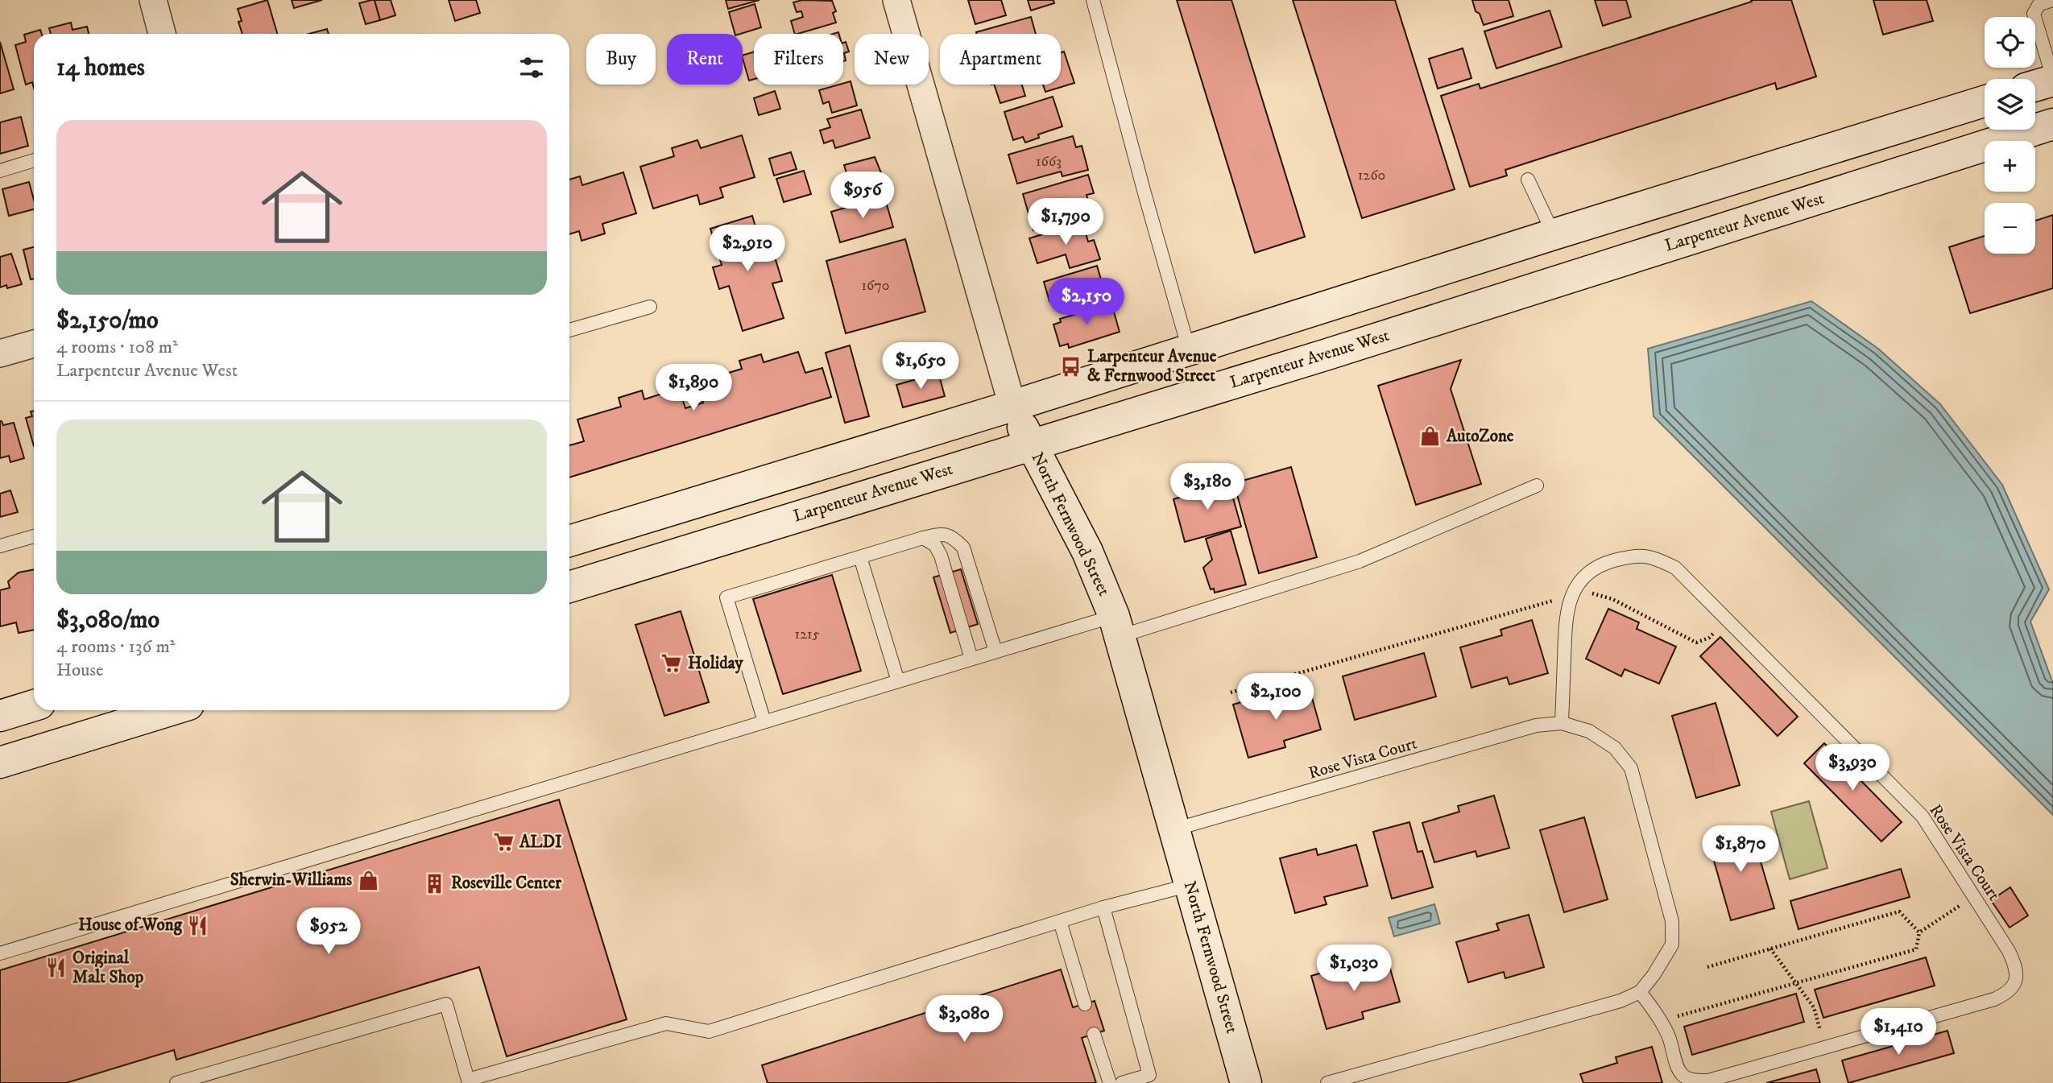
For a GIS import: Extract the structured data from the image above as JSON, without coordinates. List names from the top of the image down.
{
  "streets": {
    "main road": ["Larpenteur Avenue West", "North Fernwood Street"],
    "lane": ["Rose Vista Court"]
  },
  "crossings": [
    ["Larpenteur Avenue West", "North Fernwood Street"],
    ["North Fernwood Street", "Rose Vista Court"]
  ],
  "places": {
    "bus stop": ["Larpenteur Avenue & Fernwood Street"],
    "shop": ["AutoZone", "Sherwin-Williams"],
    "supermarket": ["Holiday", "ALDI"],
    "building": ["Roseville Center"],
    "restaurant": ["House of Wong", "Original Malt Shop"]
  },
  "house_numbers": [
    "1663",
    "1260",
    "1670",
    "1215"
  ],
  "page": {
    "map_buttons": ["+", "−"],
    "chip": [
      "Buy",
      "Rent",
      "Filters",
      "New",
      "Apartment"
    ],
    "heading": "14 homes",
    "list": [
      {
        "name": "$2,150/mo",
        "note": "4 rooms · 108 m² · Larpenteur Avenue West"
      },
      {
        "name": "$3,080/mo",
        "note": "4 rooms · 136 m² · House"
      }
    ],
    "price": [
      "$956",
      "$1,790",
      "$2,910",
      "$2,150",
      "$1,650",
      "$1,890",
      "$3,180",
      "$2,100",
      "$3,930",
      "$1,870",
      "$952",
      "$1,030",
      "$3,080",
      "$1,410"
    ]
  }
}
